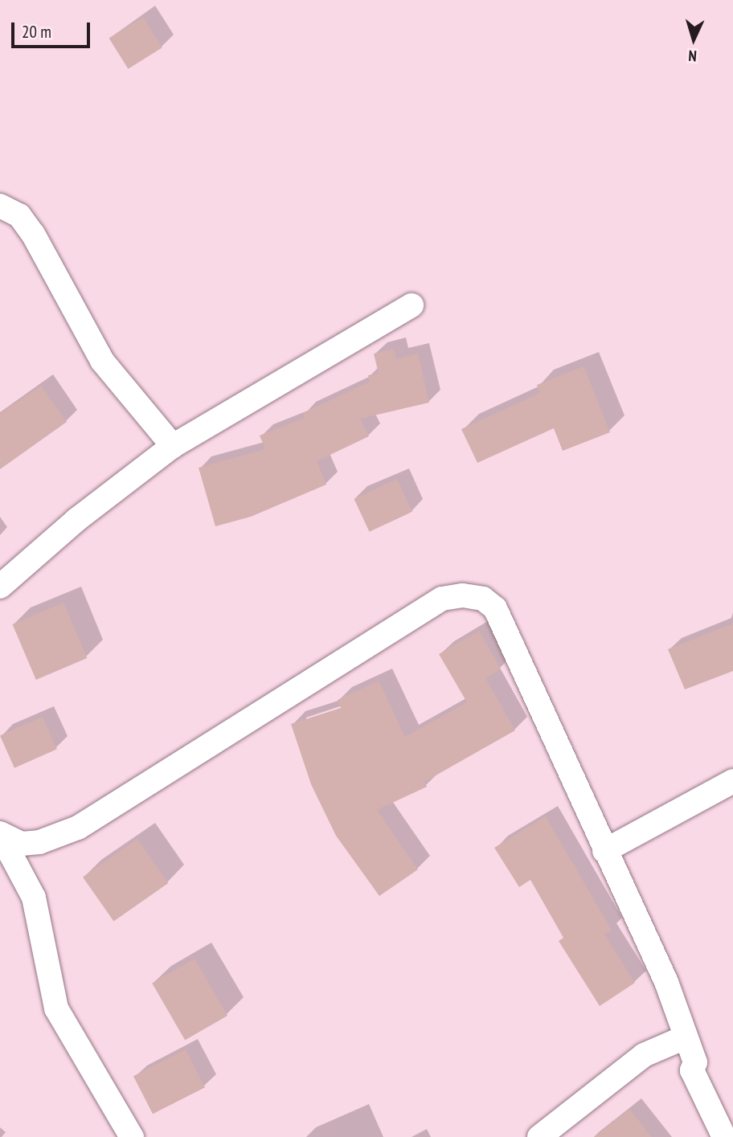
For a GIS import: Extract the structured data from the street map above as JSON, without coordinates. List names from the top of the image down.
{
  "scale_bar": "20 m",
  "north": "bottom"
}
